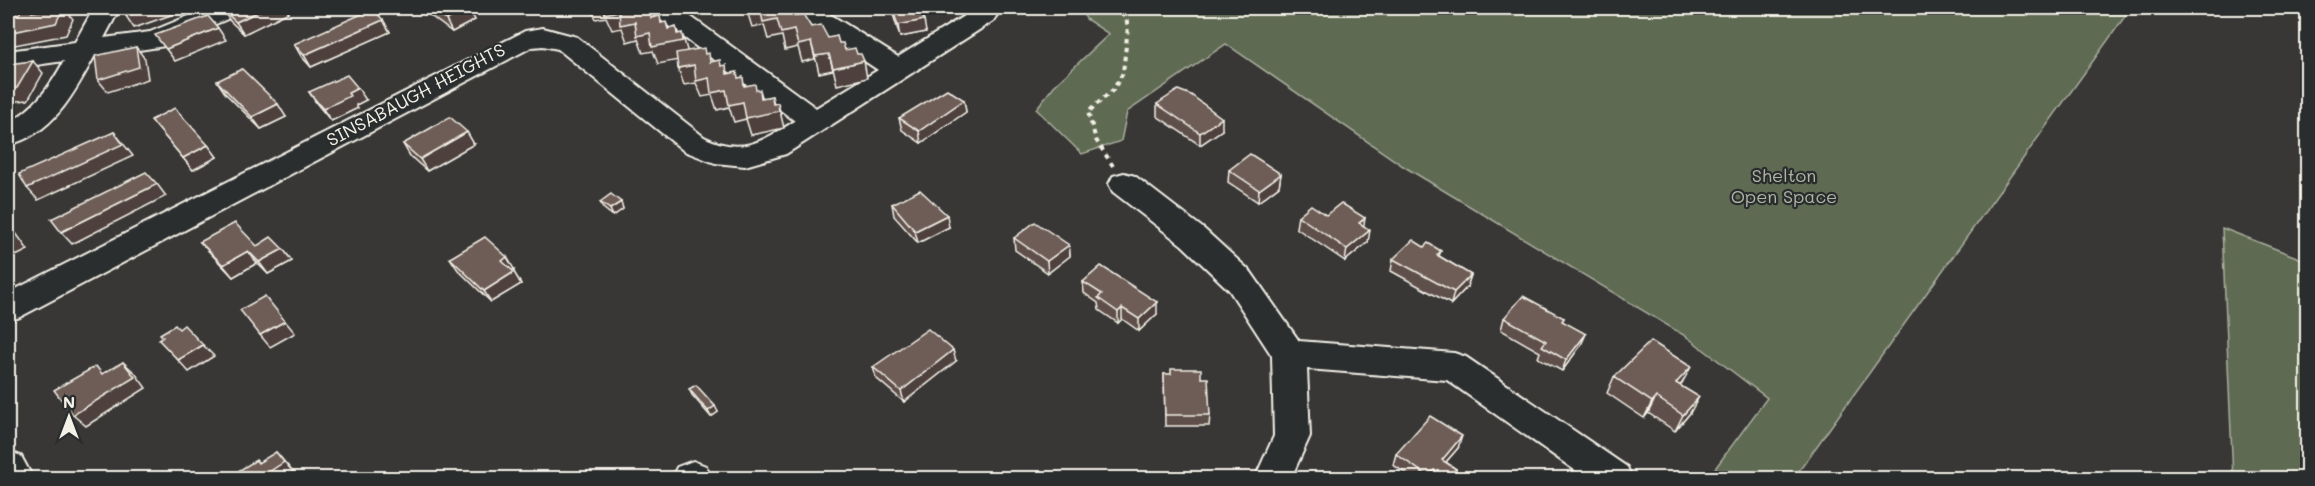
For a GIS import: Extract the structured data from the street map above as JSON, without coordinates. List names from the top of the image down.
{
  "streets": {
    "street": ["SINSABAUGH HEIGHTS"]
  },
  "parks": ["Shelton Open Space"],
  "north": "top"
}
